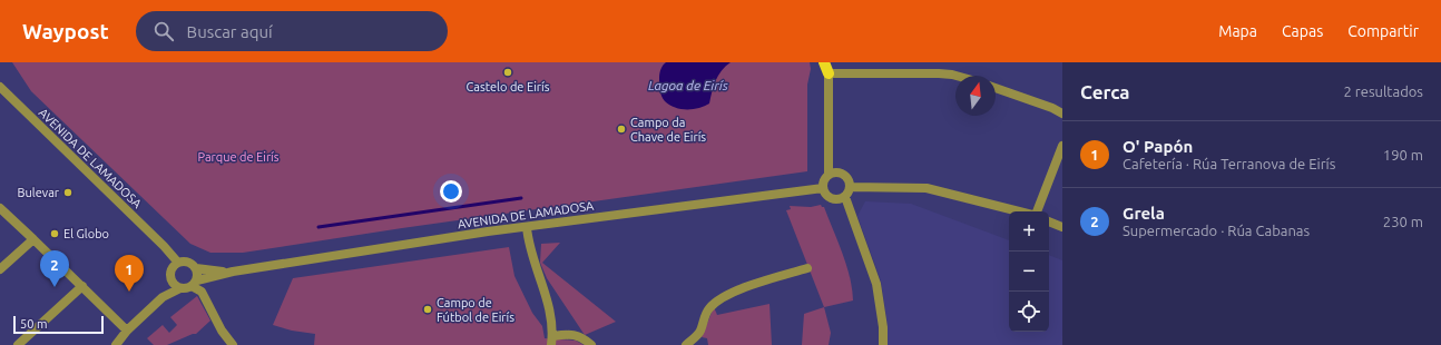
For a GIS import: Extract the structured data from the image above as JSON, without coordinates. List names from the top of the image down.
{
  "streets": {
    "street": ["AVENIDA DE LAMADOSA"]
  },
  "water": ["Lagoa de Eirís"],
  "parks": ["Parque de Eirís"],
  "places": [
    "Castelo de Eirís",
    "Campo da Chave de Eirís",
    "Bulevar",
    "El Globo",
    "Campo de Fútbol de Eirís"
  ],
  "scale_bar": "50 m",
  "north": "top",
  "page": {
    "header": "Waypost",
    "search": "Buscar aquí",
    "nav": ["Mapa", "Capas", "Compartir"],
    "heading": ["Cerca", "2 resultados"],
    "list": [
      {
        "mark": "1",
        "name": "O' Papón",
        "note": "Cafetería · Rúa Terranova de Eirís",
        "value": "190 m"
      },
      {
        "mark": "2",
        "name": "Grela",
        "note": "Supermercado · Rúa Cabanas",
        "value": "230 m"
      }
    ],
    "map_buttons": ["+", "−"],
    "pins": ["2", "1"],
    "scale": "50 m"
  }
}
